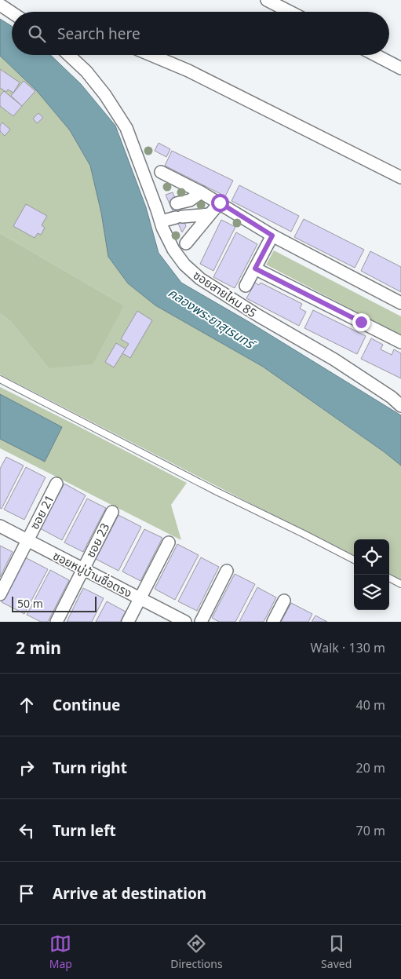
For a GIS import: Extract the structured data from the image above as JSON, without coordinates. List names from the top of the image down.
{
  "streets": {
    "street": [
      "ซอยสายไหม 85",
      "ซอย 21",
      "ซอย 23",
      "ซอยหมู่บ้านซื่อตรง"
    ]
  },
  "crossings": [
    ["ซอย 21", "ซอยหมู่บ้านซื่อตรง"],
    ["ซอย 23", "ซอยหมู่บ้านซื่อตรง"]
  ],
  "water": ["คลองพระยาสุเรนทร์"],
  "scale_bar": "50 m",
  "page": {
    "search": "Search here",
    "scale": "50 m",
    "heading": ["2 min", "Walk · 130 m"],
    "list": [
      ["Continue", "40 m"],
      ["Turn right", "20 m"],
      ["Turn left", "70 m"],
      "Arrive at destination"
    ],
    "nav": ["Map", "Directions", "Saved"]
  }
}
